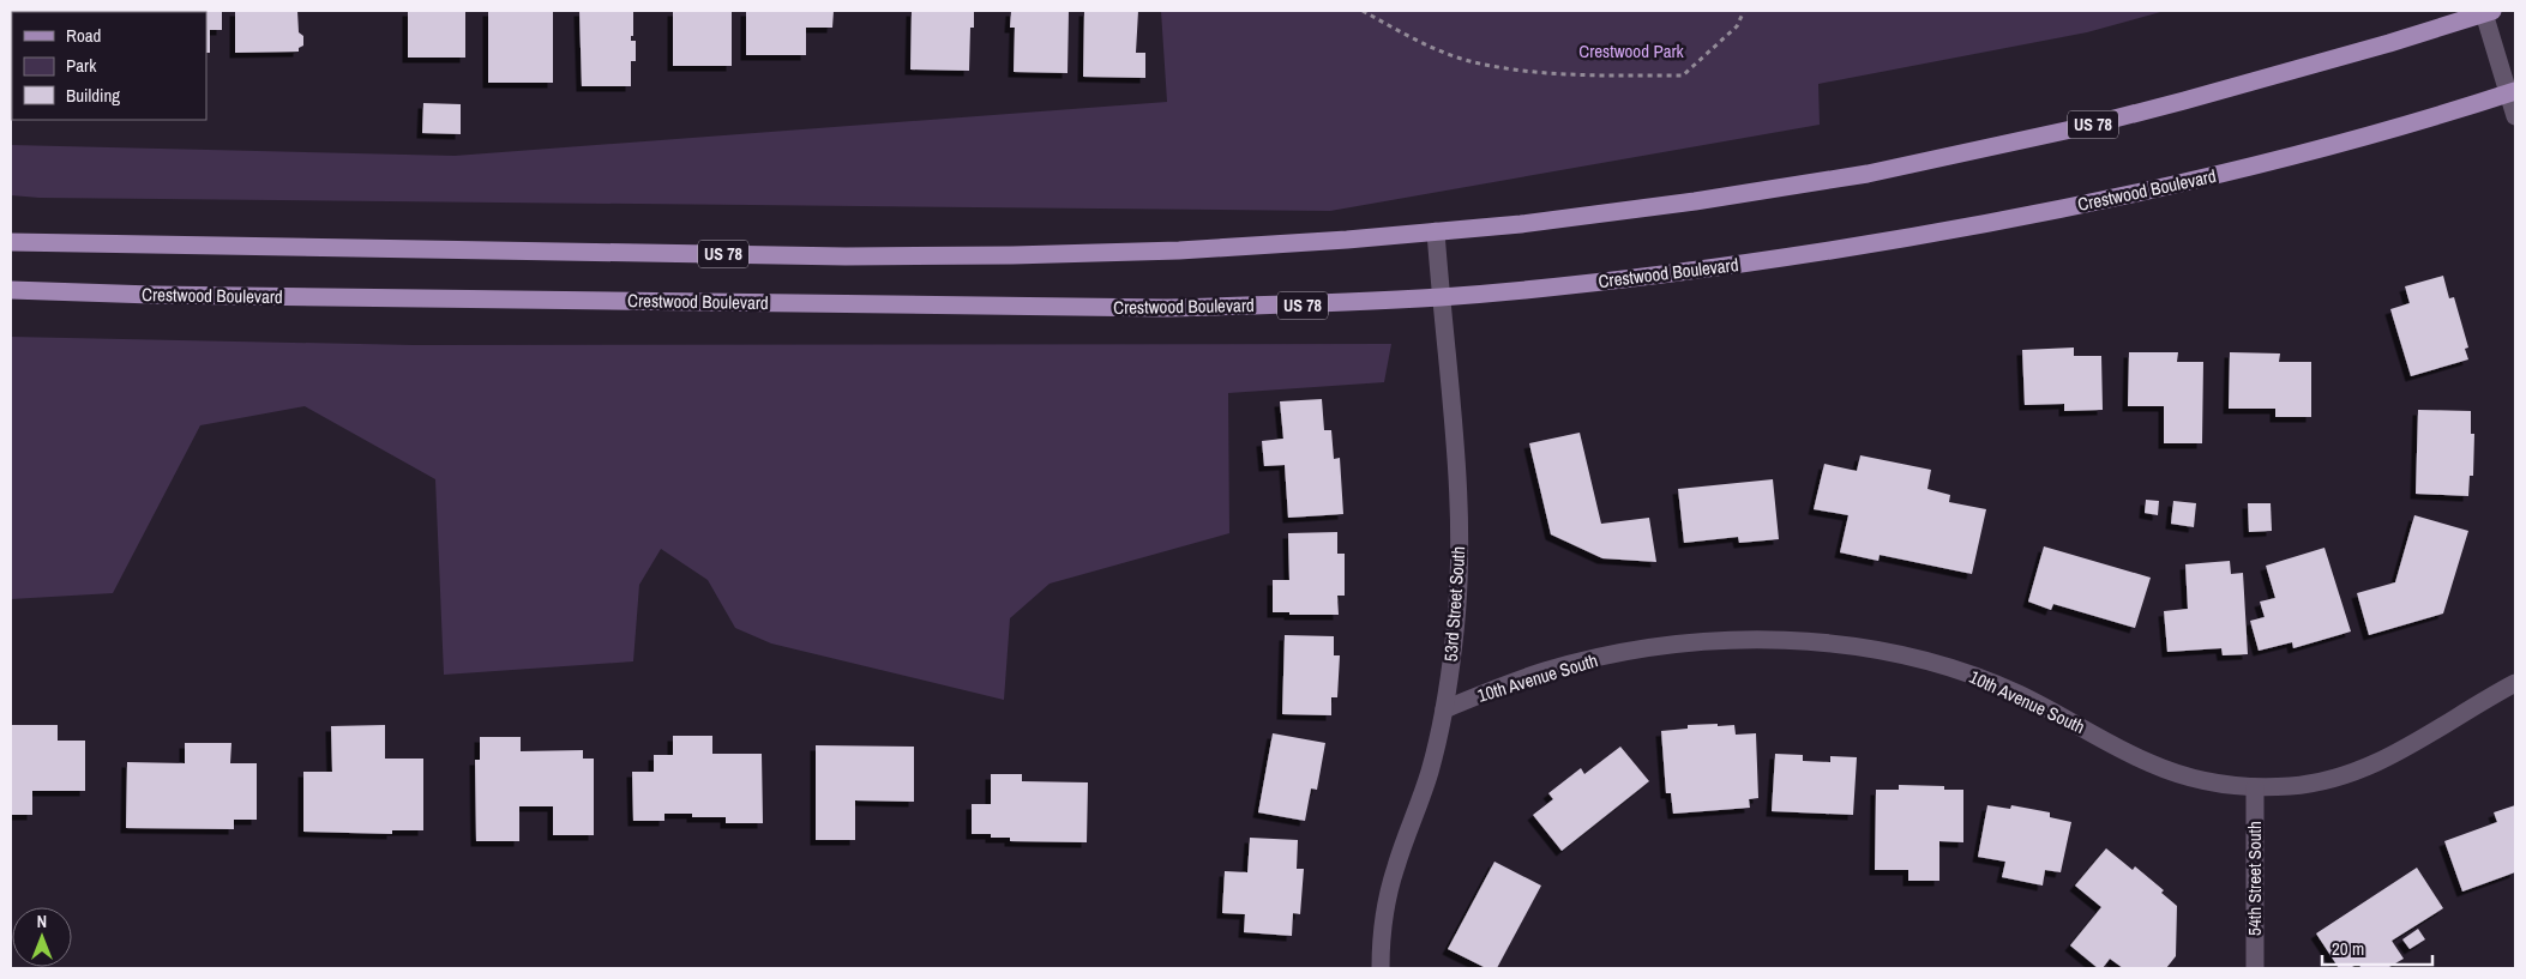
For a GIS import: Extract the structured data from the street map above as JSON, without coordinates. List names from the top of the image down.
{
  "streets": {
    "main road": ["US 78", "Crestwood Boulevard"],
    "street": ["53rd Street South", "10th Avenue South", "54th Street South"]
  },
  "crossings": [
    ["US 78", "53rd Street South"],
    ["Crestwood Boulevard", "53rd Street South"],
    ["53rd Street South", "10th Avenue South"],
    ["10th Avenue South", "54th Street South"]
  ],
  "parks": ["Crestwood Park"],
  "legend": ["Road", "Park", "Building"],
  "scale_bar": "20 m",
  "north": "top"
}
